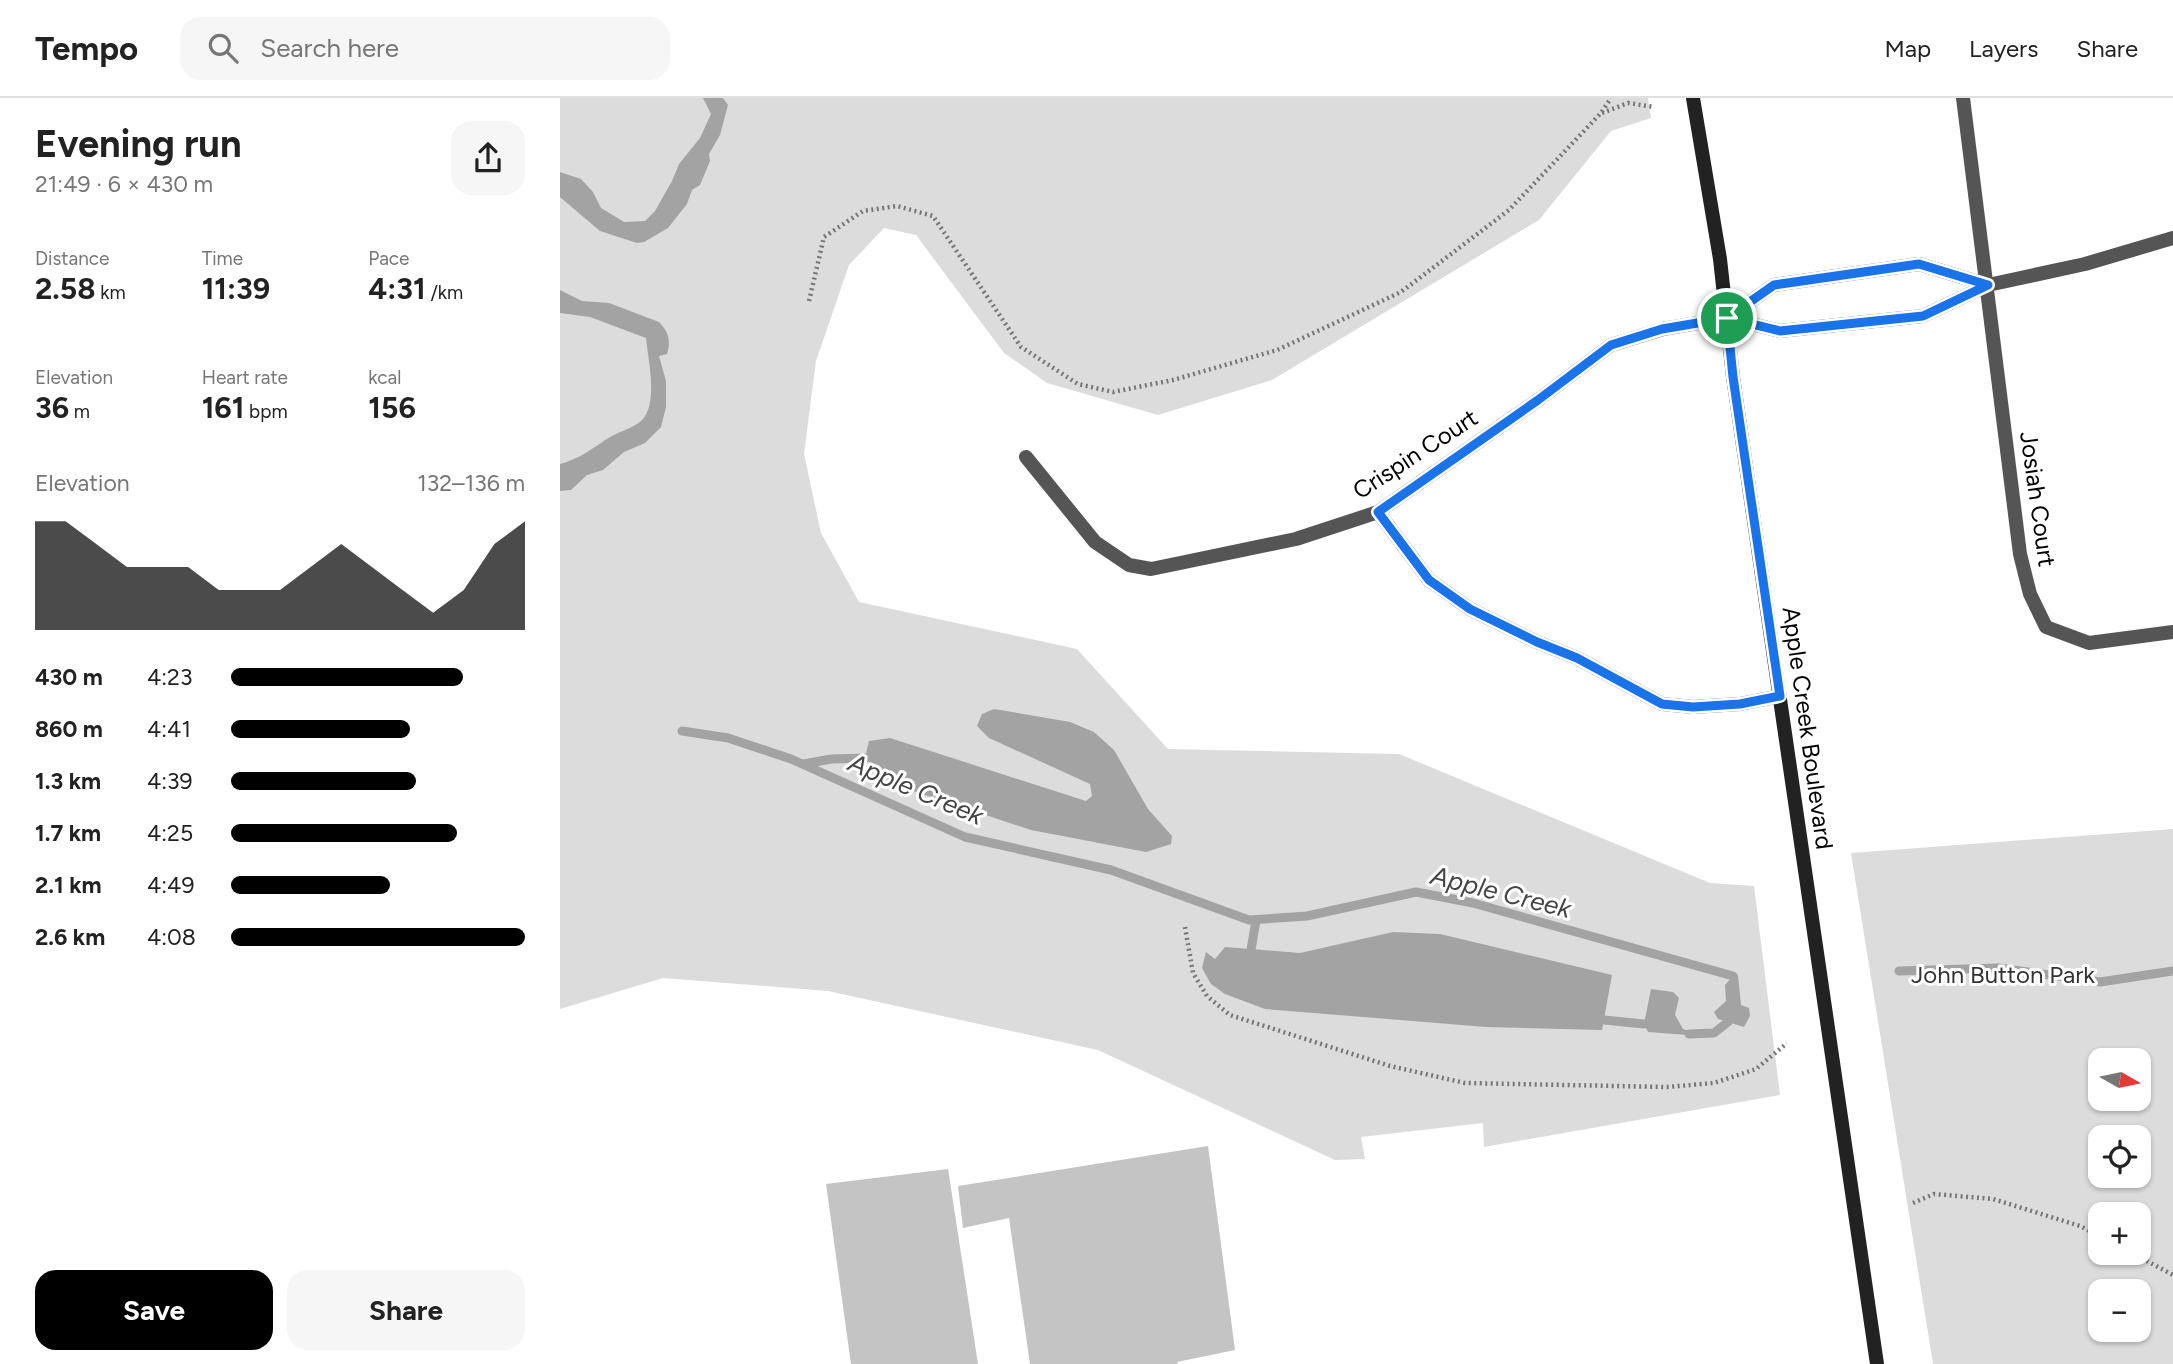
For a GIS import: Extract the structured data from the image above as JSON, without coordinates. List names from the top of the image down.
{
  "streets": {
    "main road": ["Apple Creek Boulevard"],
    "street": ["Crispin Court", "Josiah Court"]
  },
  "crossings": [
    ["Crispin Court", "Apple Creek Boulevard"]
  ],
  "water": ["Apple Creek"],
  "parks": ["John Button Park"],
  "north": "right",
  "page": {
    "header": "Tempo",
    "search": "Search here",
    "nav": ["Map", "Layers", "Share"],
    "heading": ["Evening run", "21:49 · 6 × 430 m"],
    "stats": [
      ["Distance", "2.58 km"],
      ["Time", "11:39"],
      ["Pace", "4:31 /km"],
      ["Elevation", "36 m"],
      ["Heart rate", "161 bpm"],
      ["kcal", "156"]
    ],
    "chart": ["Elevation", "132–136 m"],
    "list": [
      {
        "name": "430 m",
        "note": "4:23"
      },
      {
        "name": "860 m",
        "note": "4:41"
      },
      {
        "name": "1.3 km",
        "note": "4:39"
      },
      {
        "name": "1.7 km",
        "note": "4:25"
      },
      {
        "name": "2.1 km",
        "note": "4:49"
      },
      {
        "name": "2.6 km",
        "note": "4:08"
      }
    ],
    "map_buttons": ["+", "−"],
    "buttons": ["Save", "Share"]
  }
}
